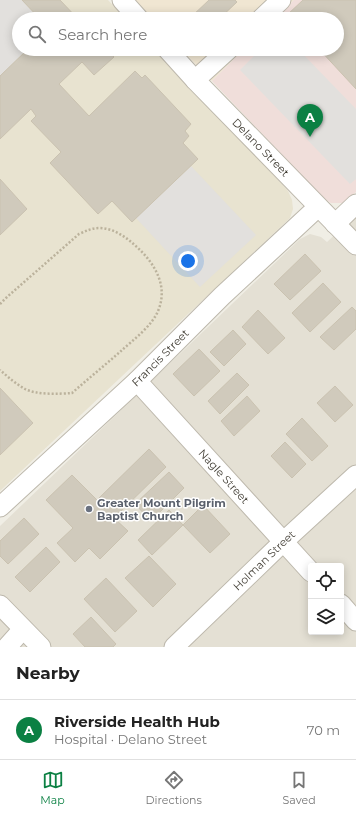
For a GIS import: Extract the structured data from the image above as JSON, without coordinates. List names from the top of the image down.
{
  "streets": {
    "street": [
      "Delano Street",
      "Francis Street",
      "Nagle Street",
      "Holman Street"
    ]
  },
  "crossings": [
    ["Delano Street", "Francis Street"],
    ["Francis Street", "Nagle Street"],
    ["Nagle Street", "Holman Street"]
  ],
  "places": ["Greater Mount Pilgrim Baptist Church"],
  "page": {
    "search": "Search here",
    "pins": "A",
    "heading": "Nearby",
    "list": [
      {
        "mark": "A",
        "name": "Riverside Health Hub",
        "note": "Hospital · Delano Street",
        "value": "70 m"
      }
    ],
    "nav": ["Map", "Directions", "Saved"]
  }
}
